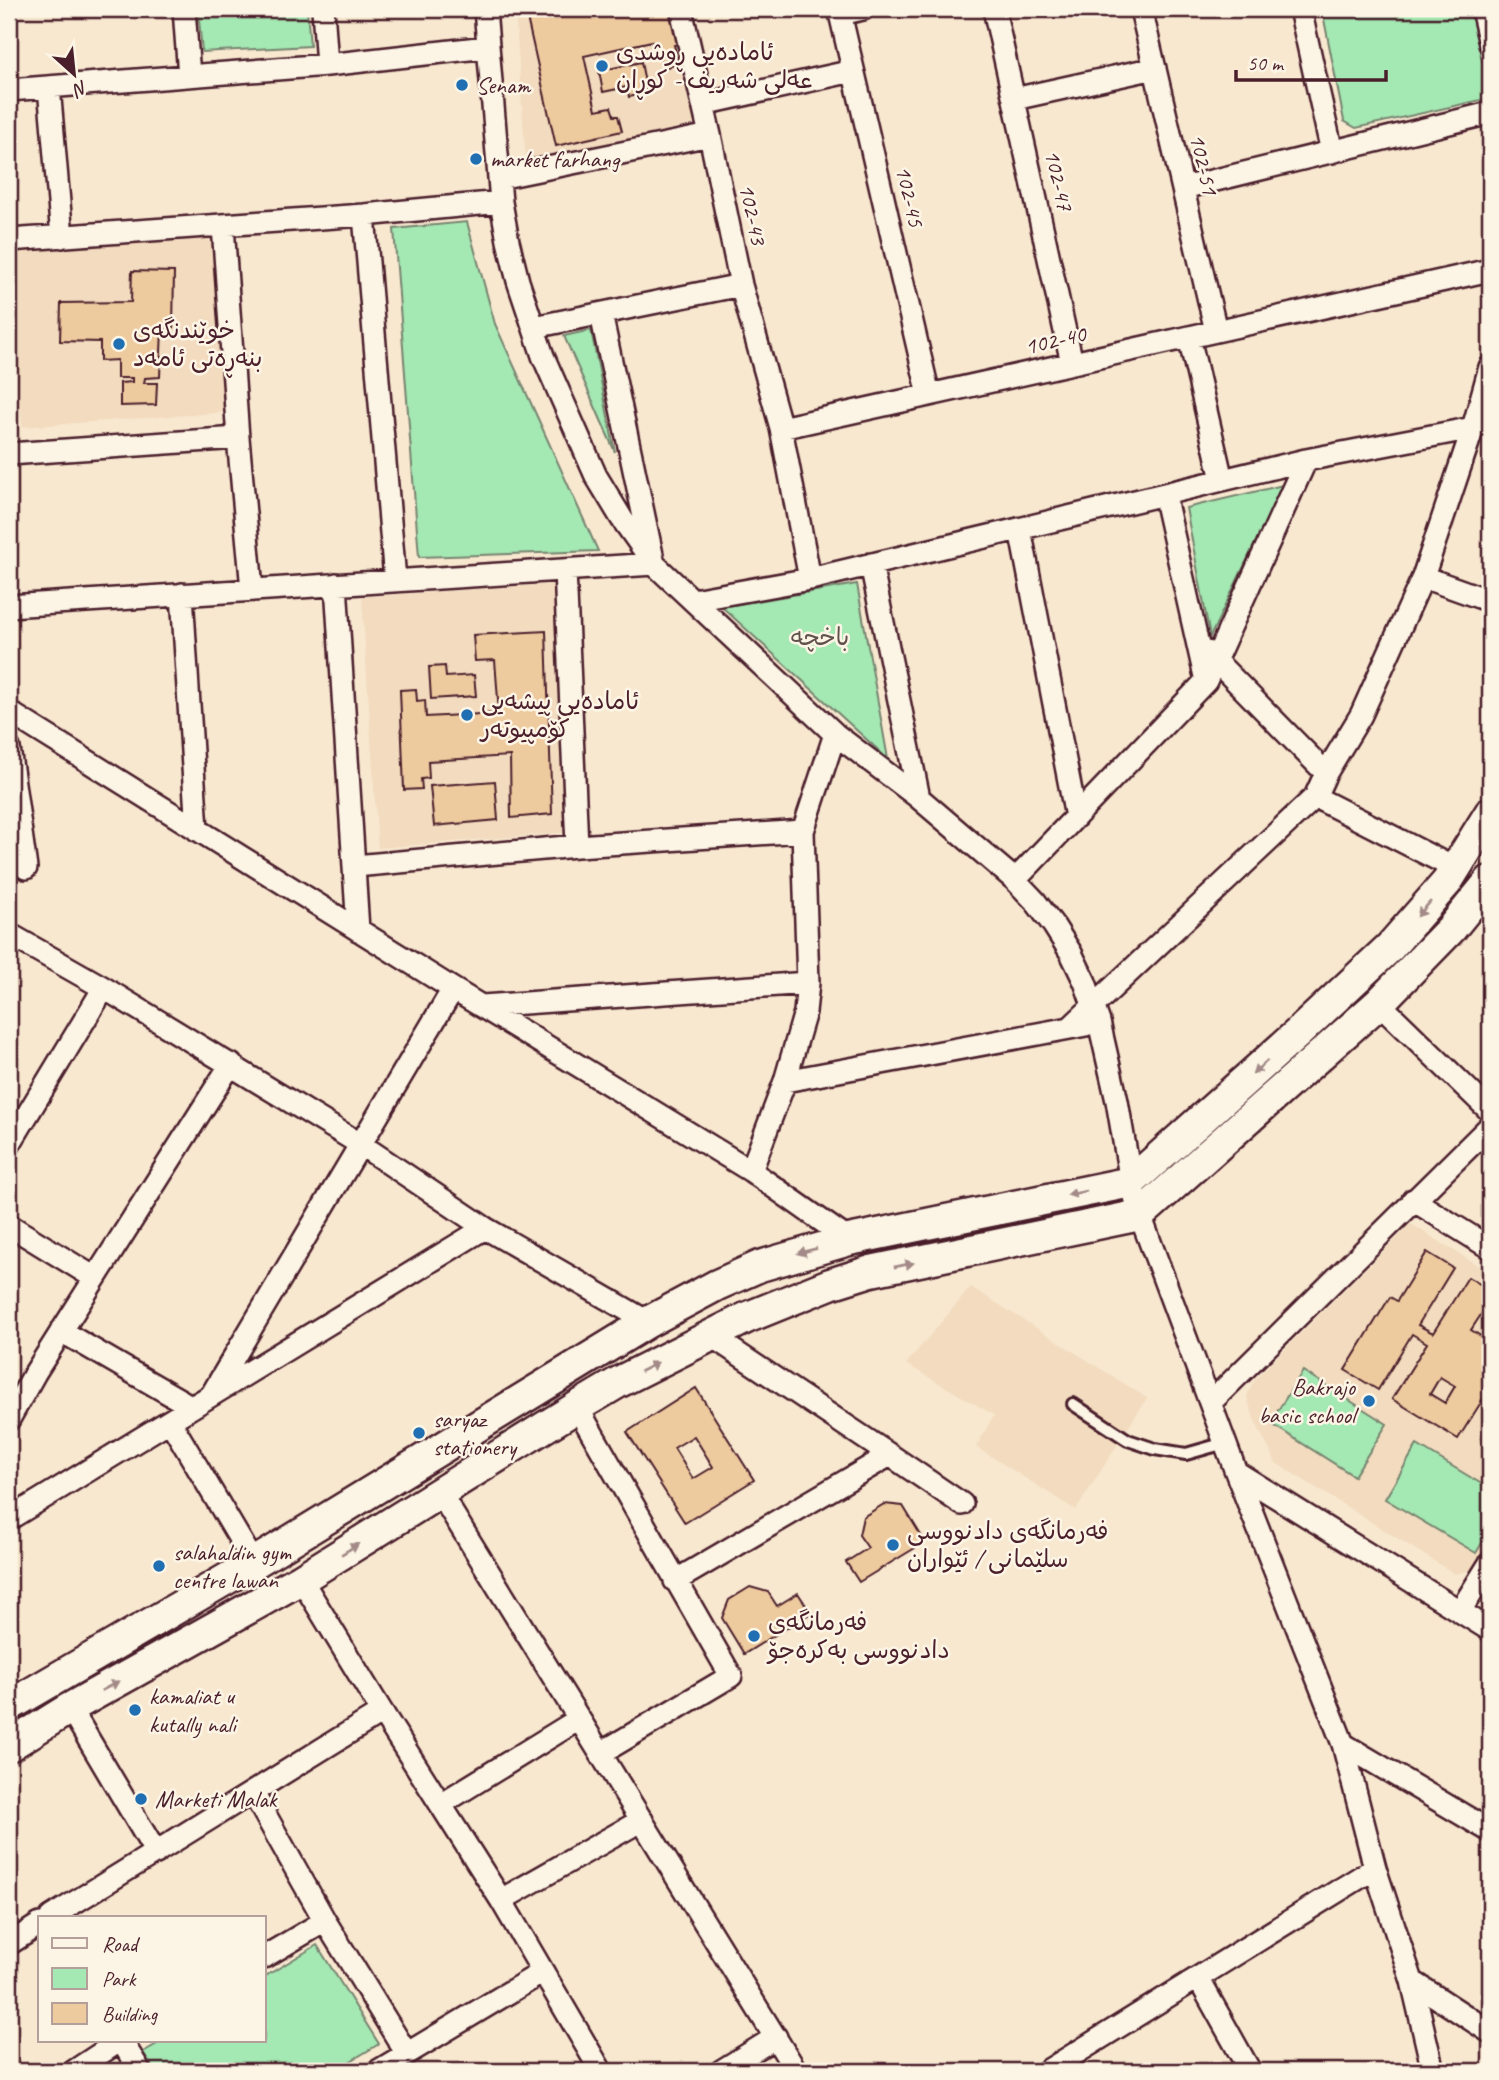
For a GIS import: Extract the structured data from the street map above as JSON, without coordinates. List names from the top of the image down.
{
  "streets": {
    "street": [
      "102-51",
      "102-47",
      "102-45",
      "102-43",
      "102-40"
    ]
  },
  "crossings": [
    ["102-51", "102-40"],
    ["102-47", "102-40"],
    ["102-45", "102-40"],
    ["102-43", "102-40"]
  ],
  "parks": ["باخچە"],
  "places": [
    "ئامادەیی ڕوشدی عەلی شەریف - کوڕان",
    "Senam",
    "market farhang",
    "خوێندنگەی بنەڕەتی ئامەد",
    "ئامادەیی پیشەیی کۆمپیوتەر",
    "Bakrajo basic school",
    "saryaz stationery",
    "فەرمانگەی دادنووسی سلێمانی / ئێواران",
    "salahaldin gym centre lawan",
    "فەرمانگەی دادنووسی بەکرەجۆ",
    "kamaliat u kutally nali",
    "Marketi Malak"
  ],
  "legend": ["Road", "Park", "Building"],
  "scale_bar": "50 m",
  "north": "bottom right"
}
